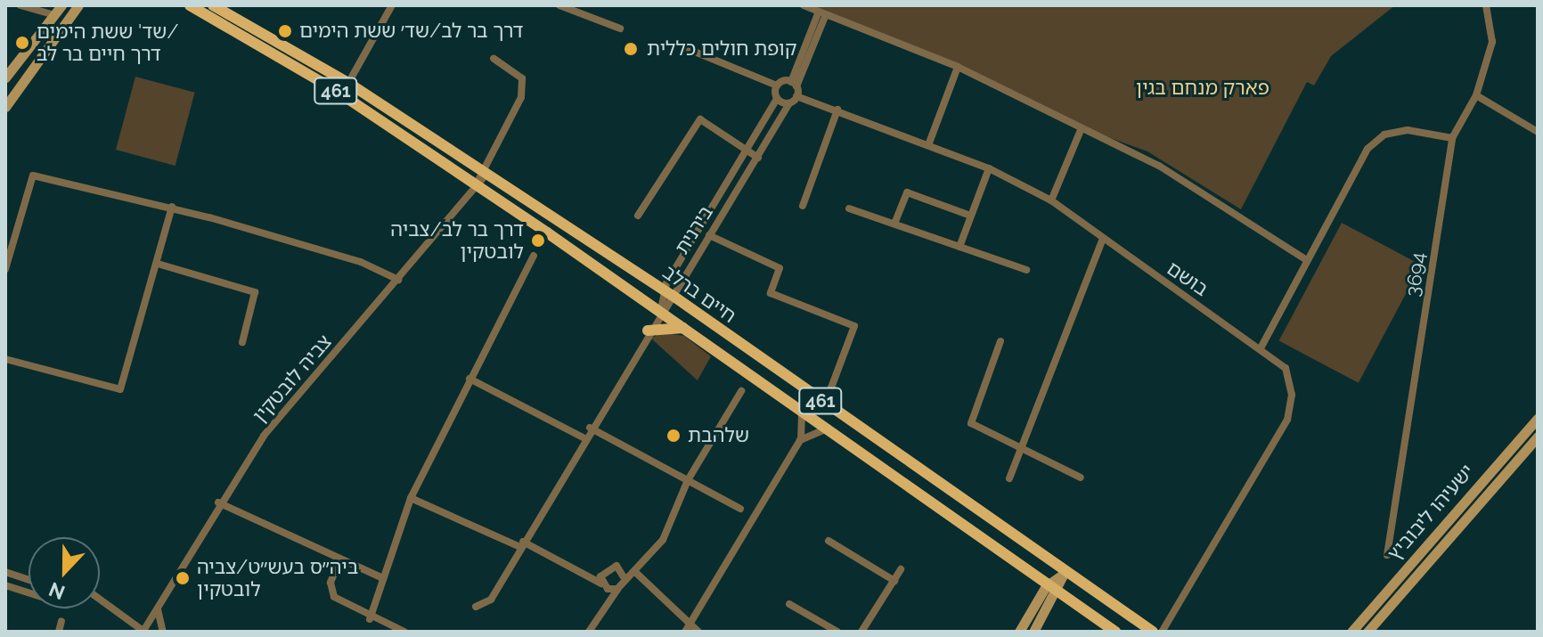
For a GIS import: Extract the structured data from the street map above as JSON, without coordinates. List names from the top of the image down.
{
  "streets": {
    "main road": ["461", "חיים ברלב"],
    "street": [
      "בירנית",
      "3694",
      "בושם",
      "צביה לובטקין",
      "ישעיהו ליבוביץ"
    ]
  },
  "crossings": [
    ["בירנית", "בושם"],
    ["בירנית", "חיים ברלב"],
    ["חיים ברלב", "צביה לובטקין"]
  ],
  "parks": ["פארק מנחם בגין"],
  "places": [
    "דרך בר לב/שד׳ ששת הימים",
    "שד' ששת הימים/ דרך חיים בר לב",
    "קופת חולים כללית",
    "דרך בר לב/צביה לובטקין",
    "שלהבת",
    "ביה״ס בעש״ט/צביה לובטקין"
  ],
  "north": "bottom"
}
